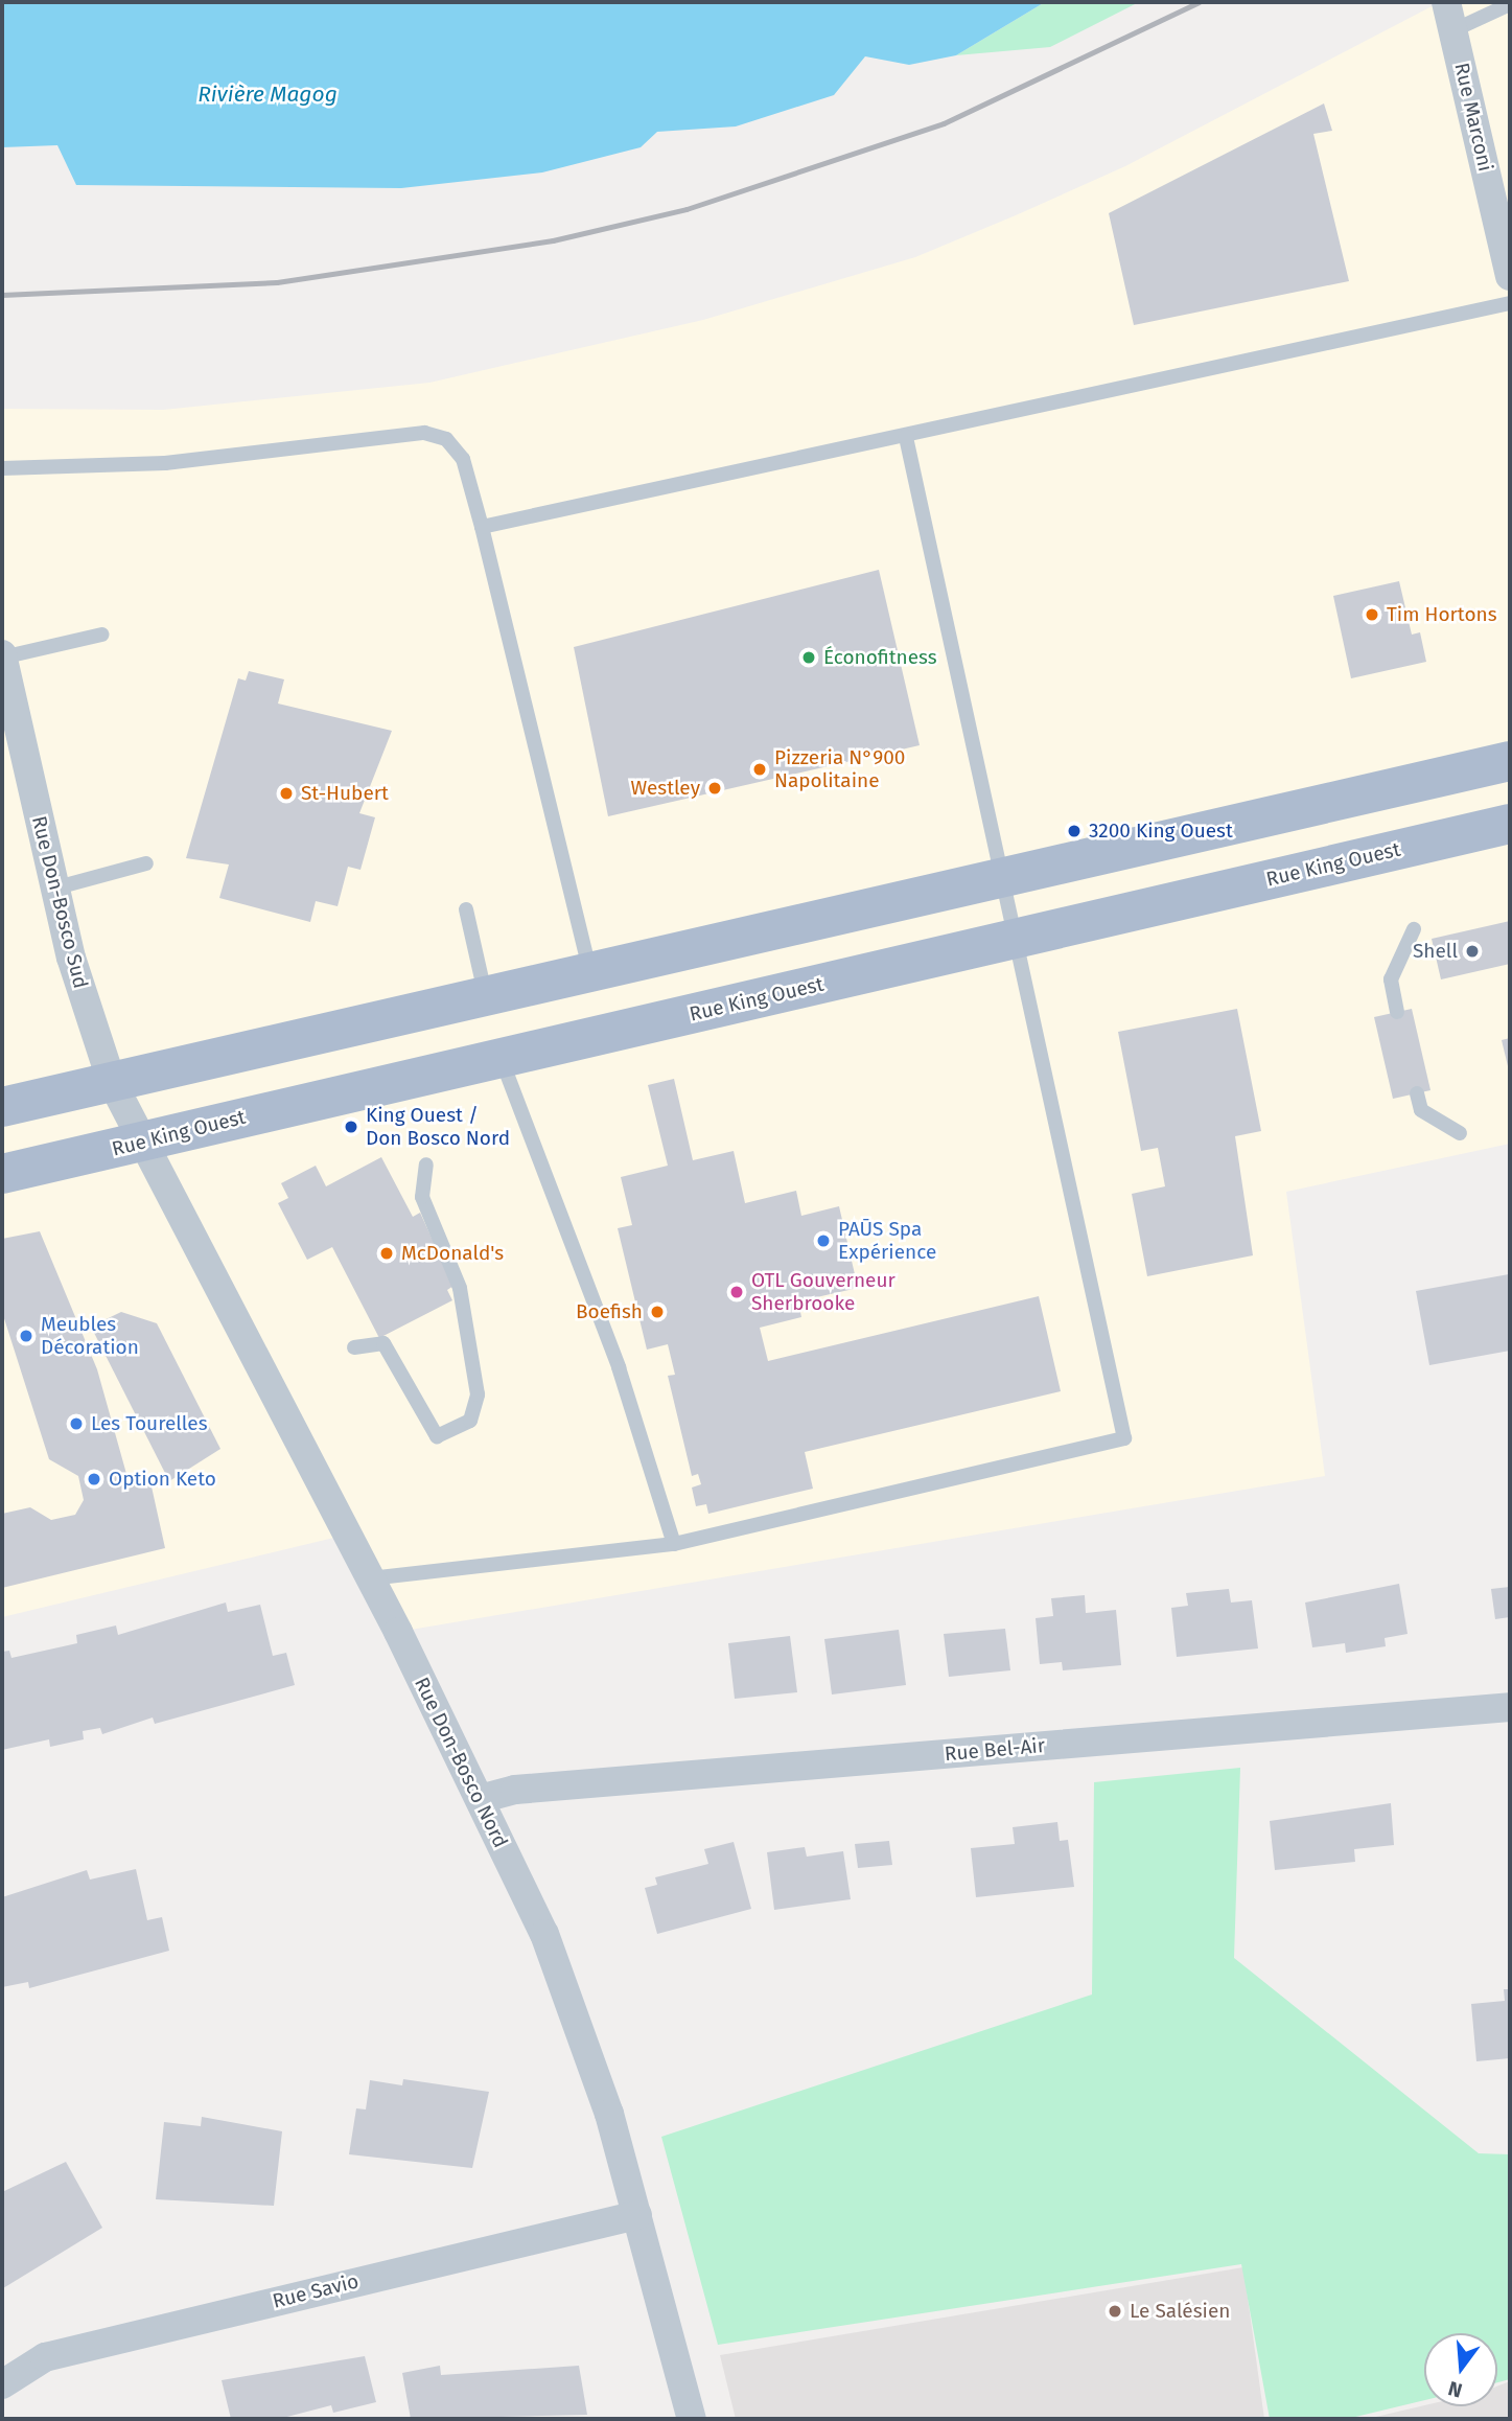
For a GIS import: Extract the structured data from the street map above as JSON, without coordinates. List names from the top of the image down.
{
  "streets": {
    "main road": ["Rue King Ouest"],
    "street": [
      "Rue Marconi",
      "Rue Don-Bosco Sud",
      "Rue Bel-Air",
      "Rue Don-Bosco Nord",
      "Rue Savio"
    ]
  },
  "crossings": [
    ["Rue King Ouest", "Rue Don-Bosco Sud"],
    ["Rue King Ouest", "Rue Don-Bosco Nord"],
    ["Rue Don-Bosco Sud", "Rue Don-Bosco Nord"],
    ["Rue Bel-Air", "Rue Don-Bosco Nord"],
    ["Rue Don-Bosco Nord", "Rue Savio"]
  ],
  "water": ["Rivière Magog"],
  "places": [
    "Tim Hortons",
    "Éconofitness",
    "Pizzeria N°900 Napolitaine",
    "Westley",
    "St-Hubert",
    "3200 King Ouest",
    "Shell",
    "King Ouest / Don Bosco Nord",
    "PAŪS Spa Expérience",
    "McDonald's",
    "OTL Gouverneur Sherbrooke",
    "Boefish",
    "Meubles Décoration",
    "Les Tourelles",
    "Option Keto",
    "Le Salésien"
  ],
  "north": "bottom"
}
